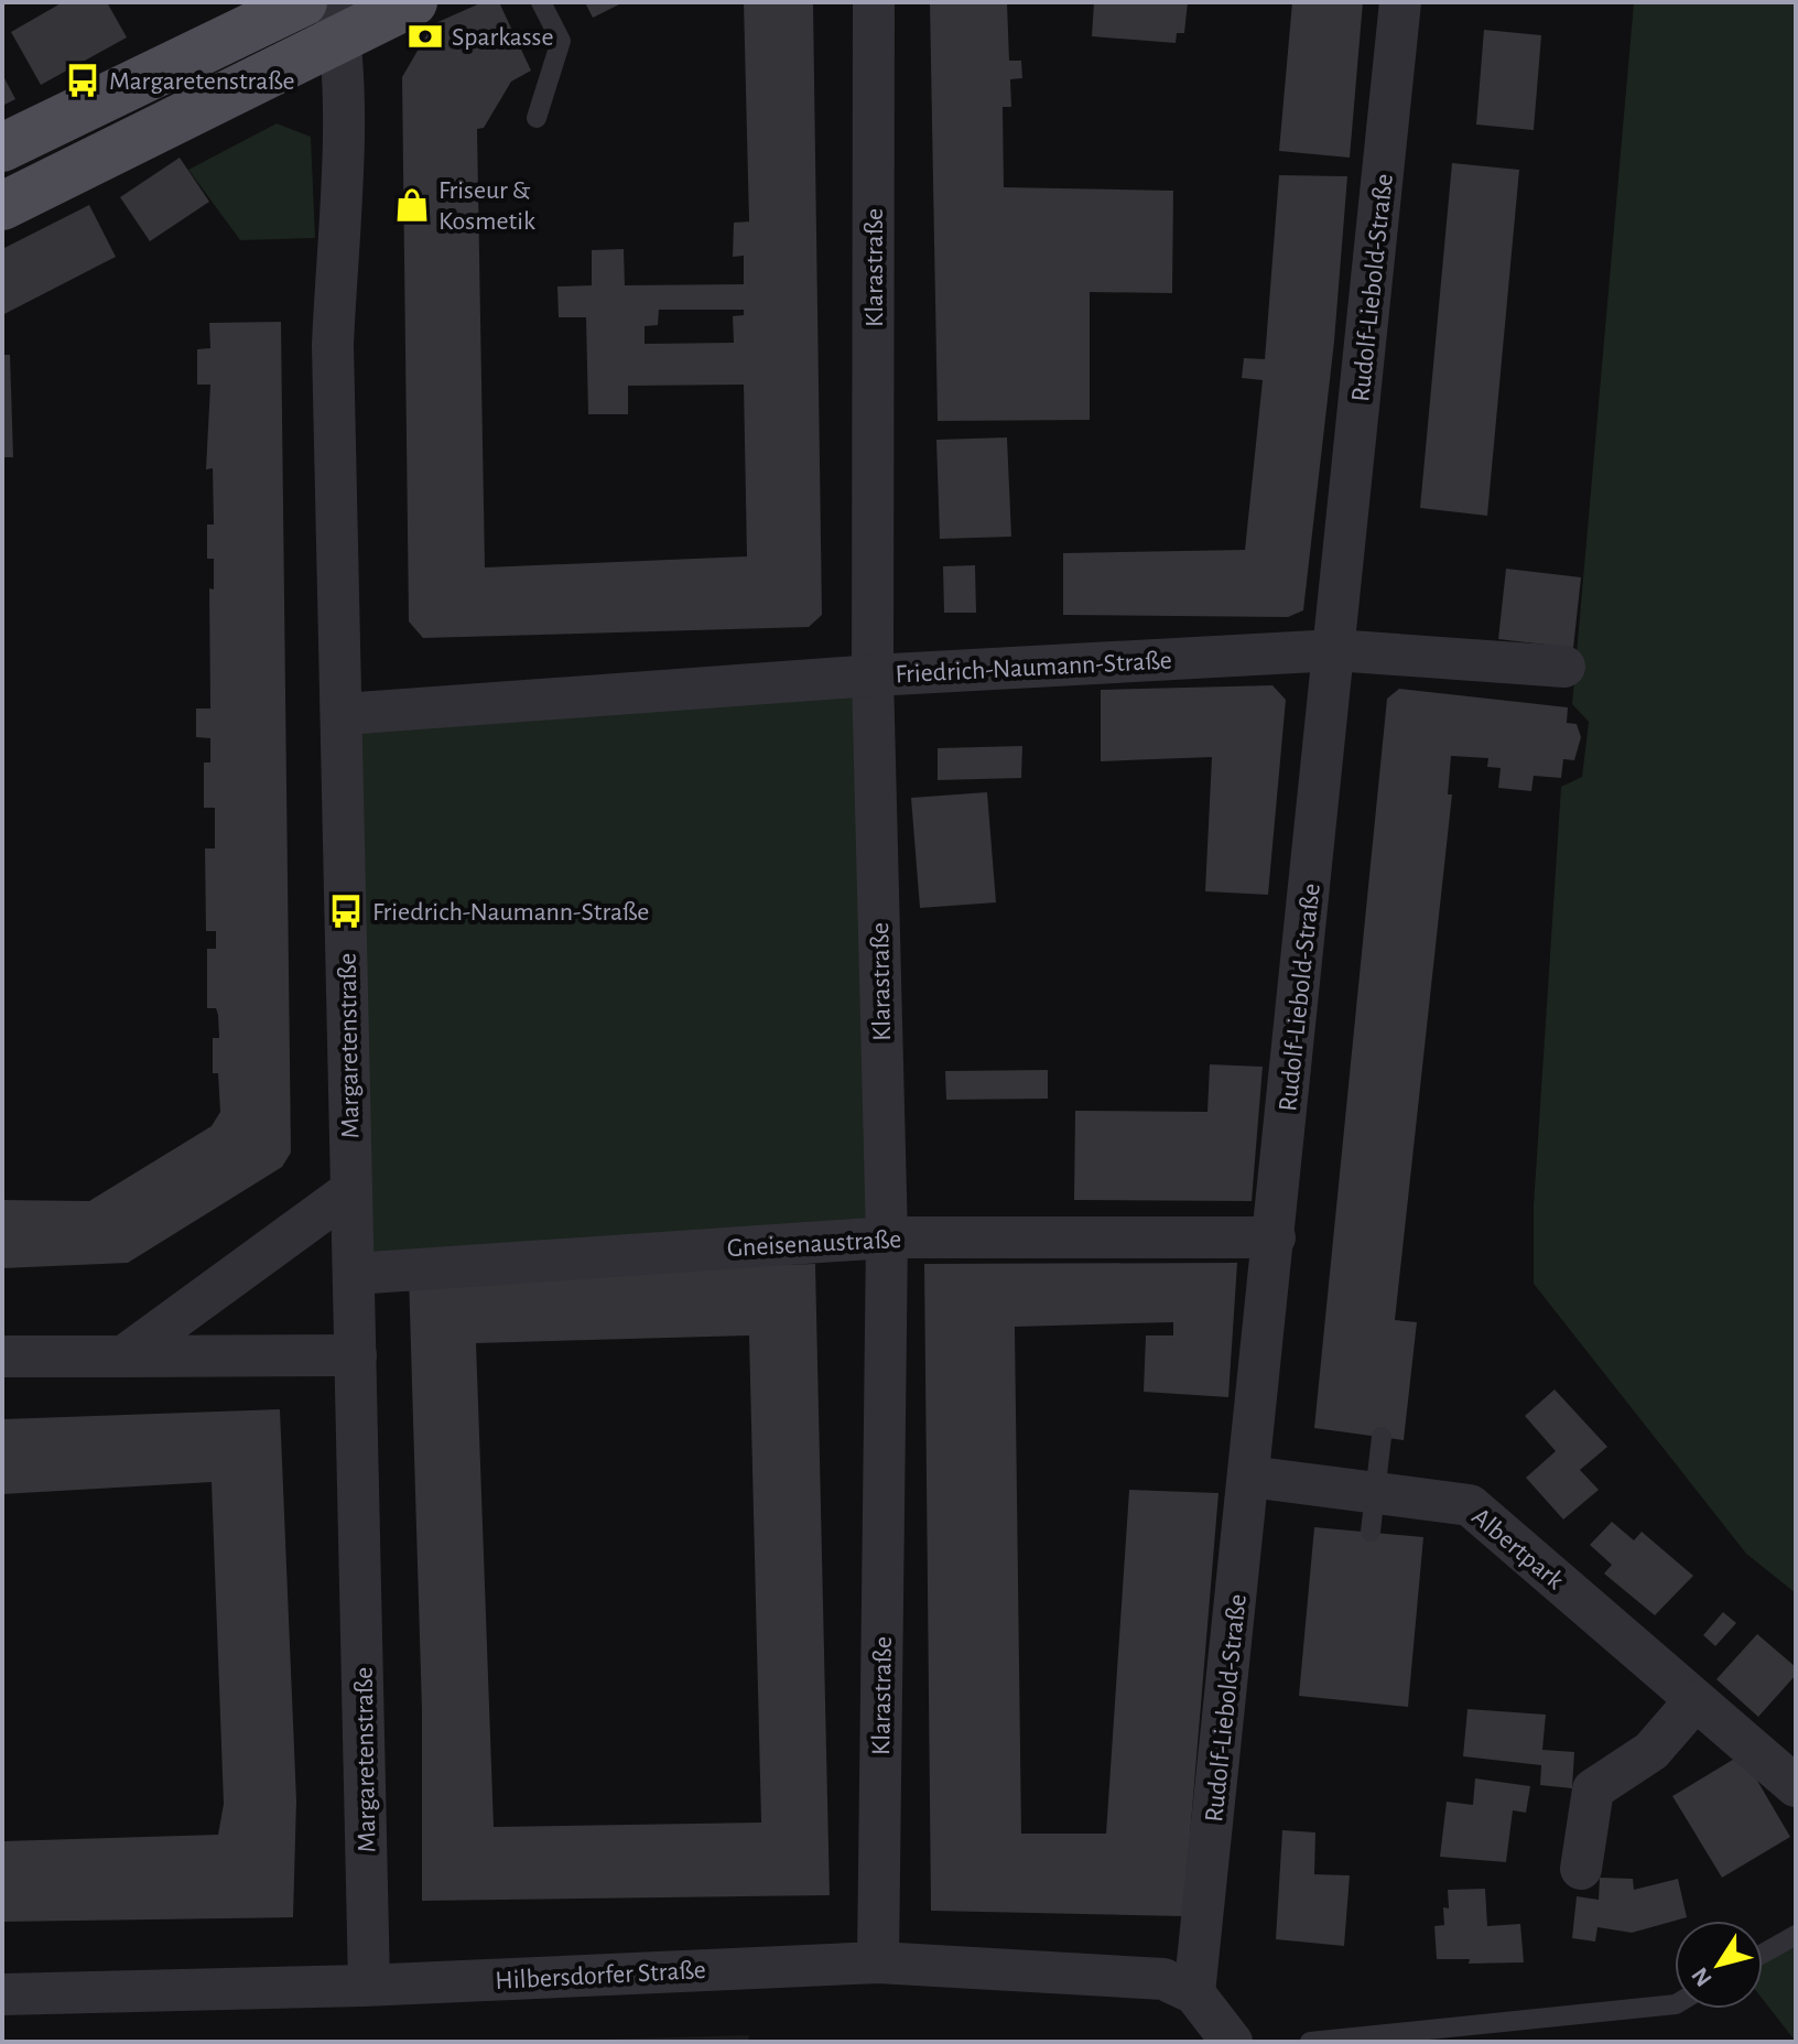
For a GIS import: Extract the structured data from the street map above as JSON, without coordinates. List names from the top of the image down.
{
  "streets": {
    "street": [
      "Klarastraße",
      "Rudolf-Liebold-Straße",
      "Friedrich-Naumann-Straße",
      "Margaretenstraße",
      "Gneisenaustraße",
      "Albertpark",
      "Hilbersdorfer Straße"
    ]
  },
  "crossings": [
    ["Klarastraße", "Friedrich-Naumann-Straße"],
    ["Klarastraße", "Gneisenaustraße"],
    ["Klarastraße", "Hilbersdorfer Straße"],
    ["Rudolf-Liebold-Straße", "Friedrich-Naumann-Straße"],
    ["Rudolf-Liebold-Straße", "Gneisenaustraße"],
    ["Rudolf-Liebold-Straße", "Albertpark"],
    ["Rudolf-Liebold-Straße", "Hilbersdorfer Straße"],
    ["Friedrich-Naumann-Straße", "Margaretenstraße"],
    ["Margaretenstraße", "Gneisenaustraße"],
    ["Margaretenstraße", "Hilbersdorfer Straße"]
  ],
  "places": {
    "bank": ["Sparkasse"],
    "bus stop": ["Margaretenstraße", "Friedrich-Naumann-Straße"],
    "shop": ["Friseur & Kosmetik"]
  },
  "north": "bottom left"
}
